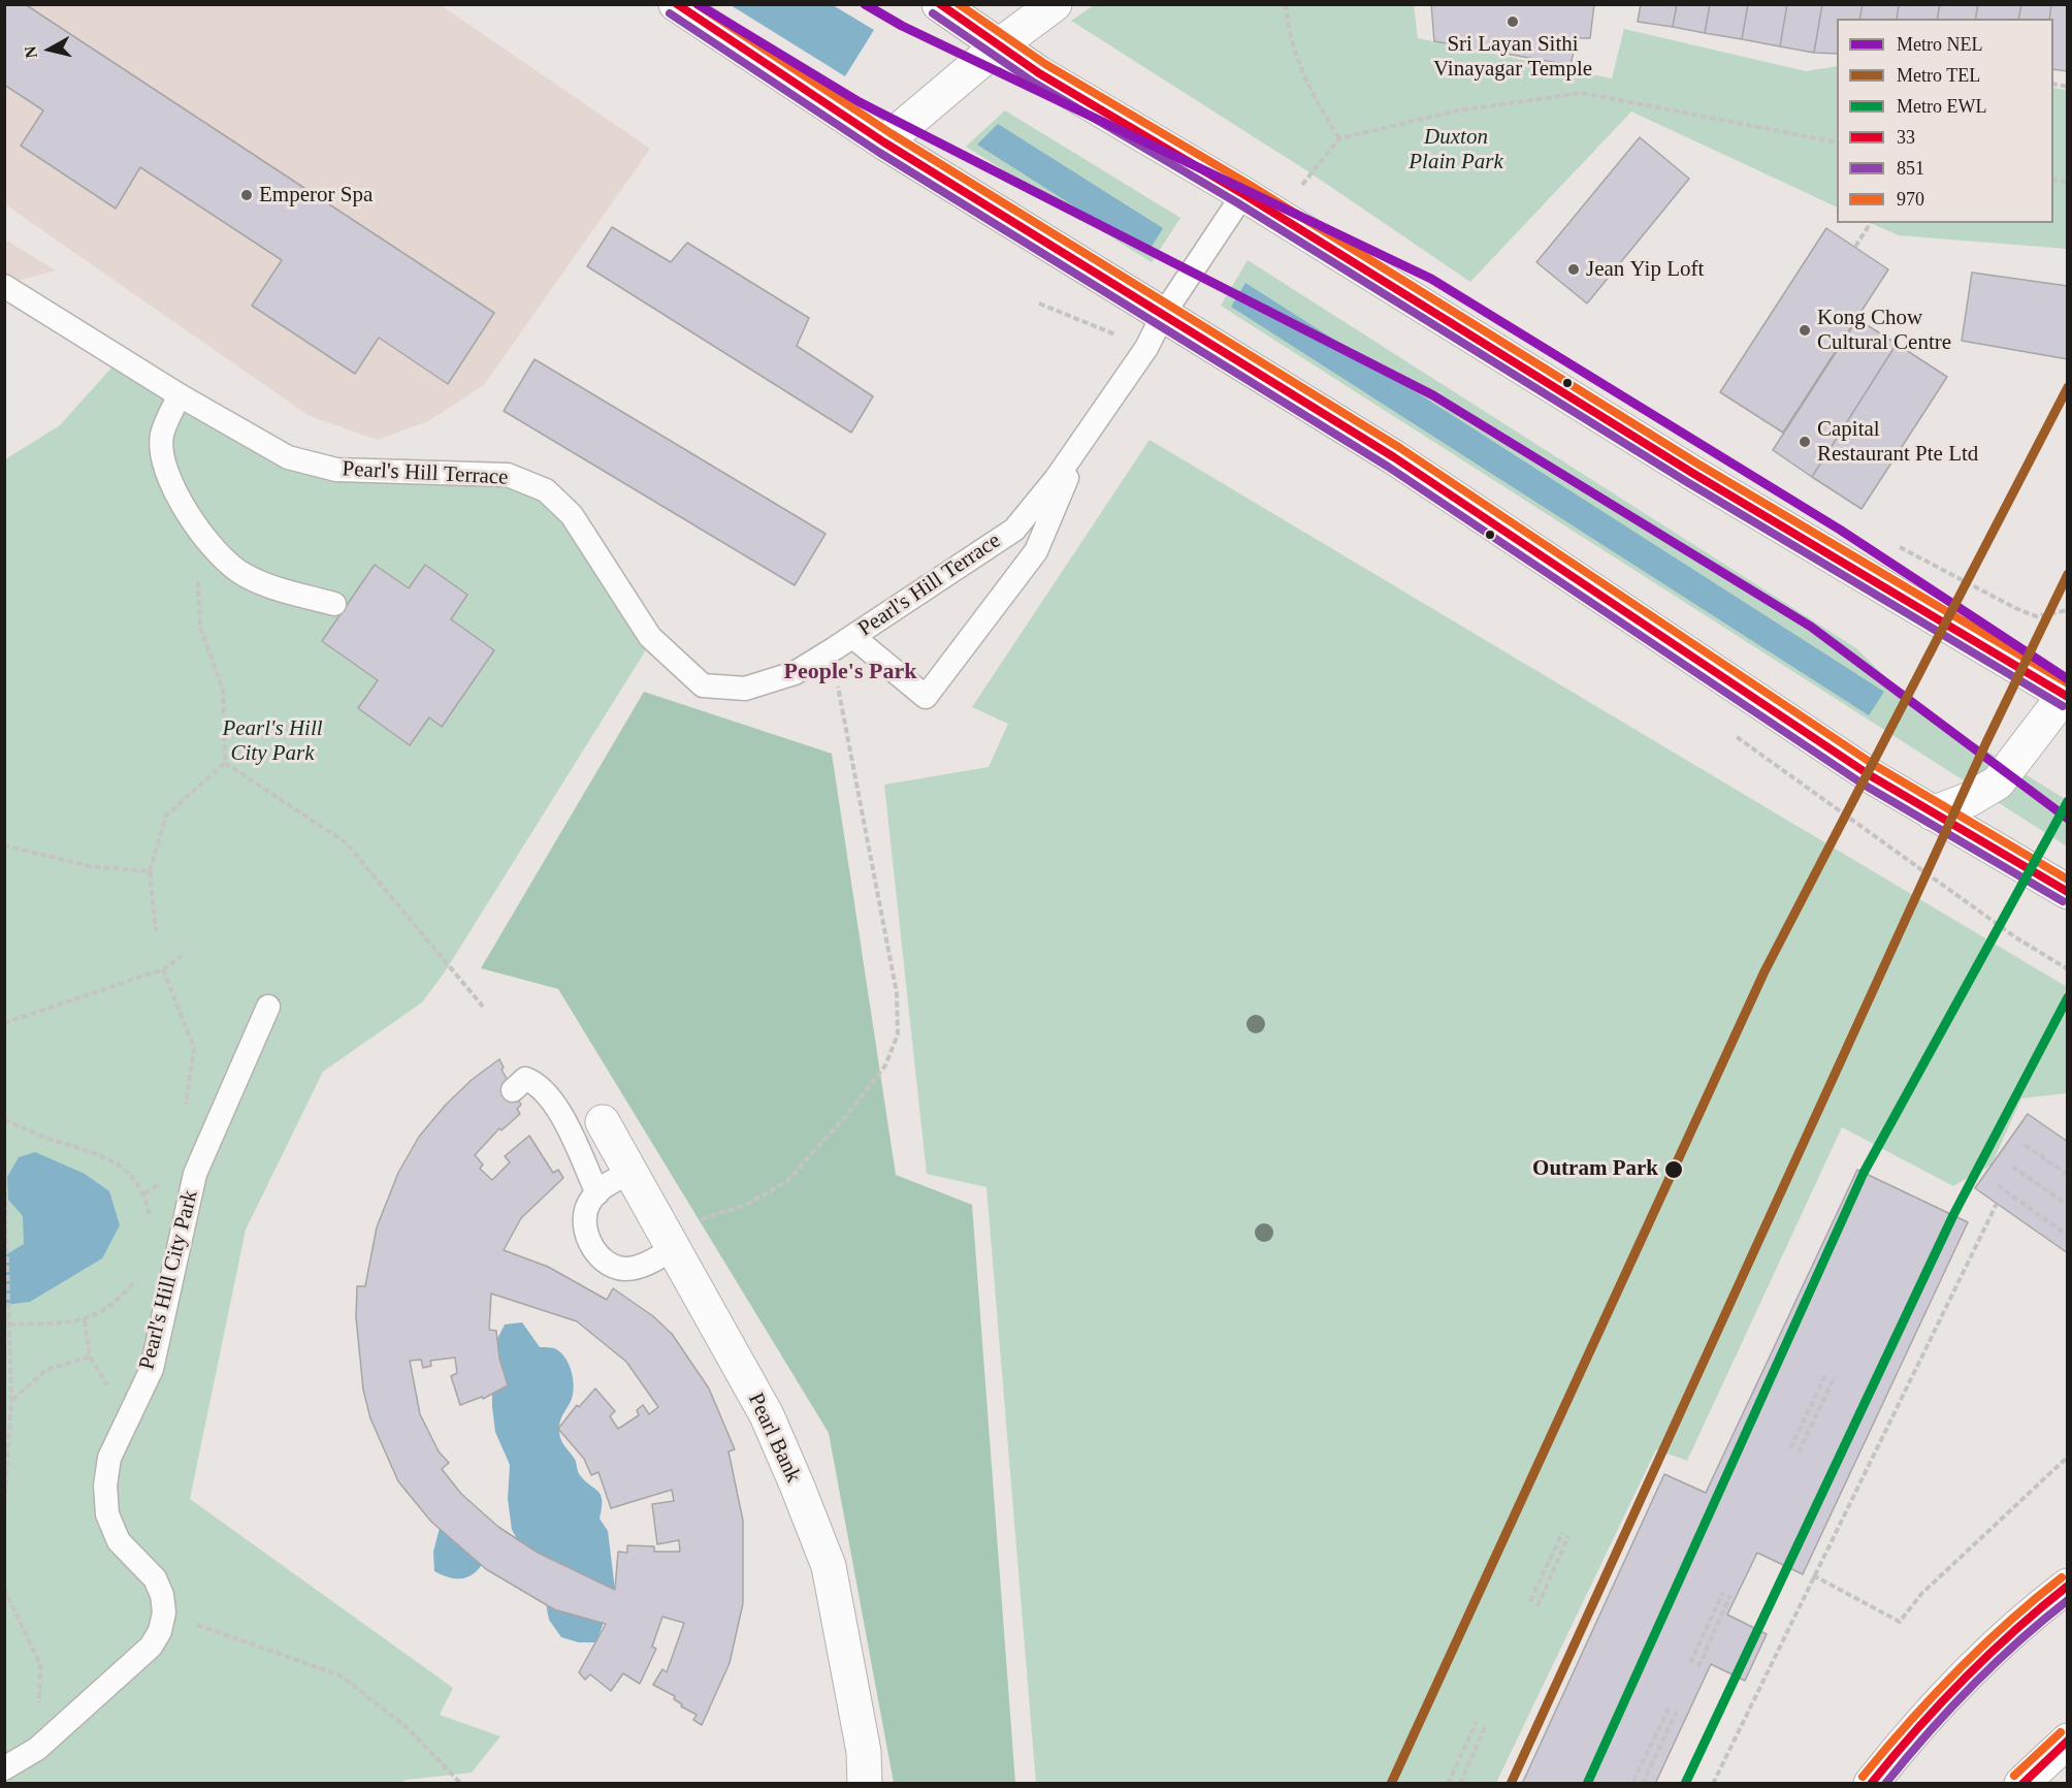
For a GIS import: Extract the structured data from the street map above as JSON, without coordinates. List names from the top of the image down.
{
  "streets": {
    "main road": ["Pearl Bank"],
    "lane": ["Pearl's Hill Terrace", "Pearl's Hill City Park"]
  },
  "districts": ["People's Park"],
  "parks": ["Duxton Plain Park", "Pearl's Hill City Park"],
  "places": [
    "Sri Layan Sithi Vinayagar Temple",
    "Emperor Spa",
    "Jean Yip Loft",
    "Kong Chow Cultural Centre",
    "Capital Restaurant Pte Ltd",
    "Outram Park"
  ],
  "lines": [
    "metro line NEL",
    "transit line 33",
    "transit line 970",
    "transit line 851",
    "metro line TEL",
    "metro line EWL"
  ],
  "legend": [
    "Metro NEL",
    "Metro TEL",
    "Metro EWL",
    "33",
    "851",
    "970"
  ],
  "north": "left"
}
